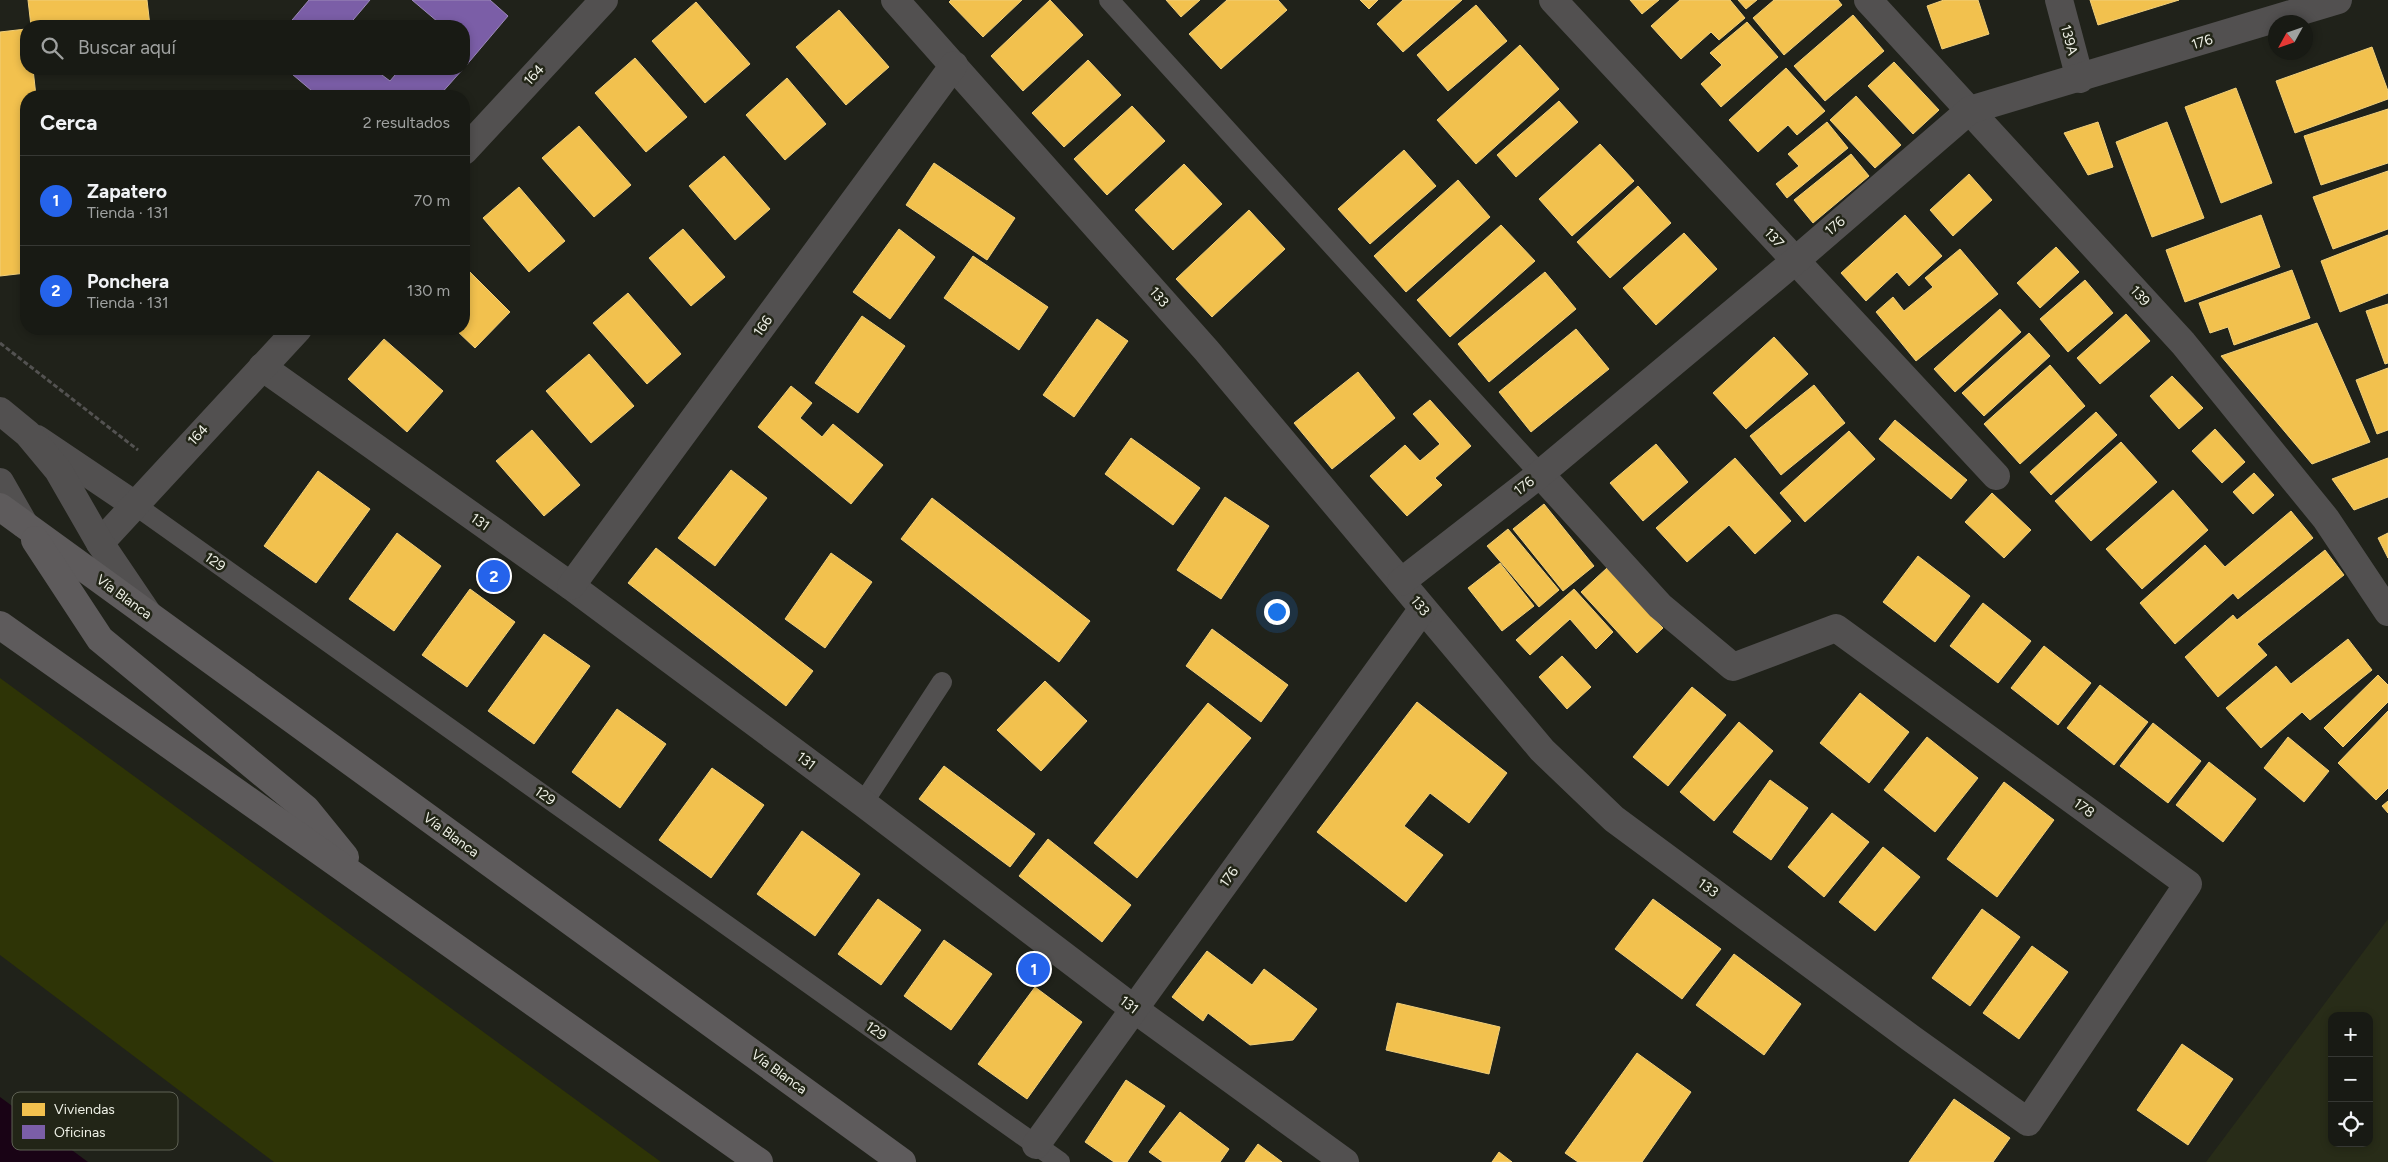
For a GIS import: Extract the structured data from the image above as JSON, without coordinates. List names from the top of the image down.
{
  "streets": {
    "highway": ["Vía Blanca"],
    "street": [
      "139A",
      "176",
      "164",
      "137",
      "139",
      "133",
      "166",
      "131",
      "129",
      "178"
    ]
  },
  "crossings": [
    ["139A", "176"],
    ["176", "137"],
    ["176", "139"],
    ["176", "133"],
    ["176", "131"],
    ["176", "129"],
    ["176", "178"],
    ["164", "131"],
    ["164", "129"],
    ["133", "166"],
    ["133", "178"],
    ["166", "131"],
    ["129", "Vía Blanca"]
  ],
  "legend": ["Viviendas", "Oficinas"],
  "north": "bottom left",
  "page": {
    "search": "Buscar aquí",
    "heading": ["Cerca", "2 resultados"],
    "list": [
      {
        "mark": "1",
        "name": "Zapatero",
        "note": "Tienda · 131",
        "value": "70 m"
      },
      {
        "mark": "2",
        "name": "Ponchera",
        "note": "Tienda · 131",
        "value": "130 m"
      }
    ],
    "pins": ["2", "1"],
    "map_buttons": ["+", "−"]
  }
}
